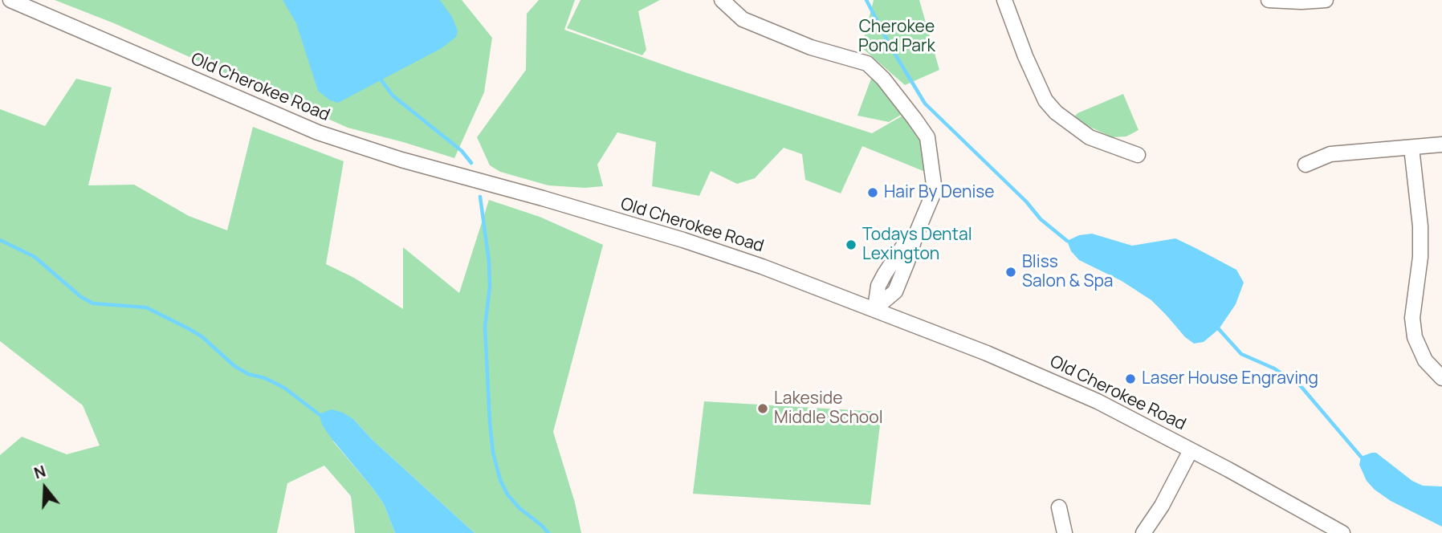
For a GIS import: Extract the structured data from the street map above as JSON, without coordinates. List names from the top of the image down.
{
  "streets": {
    "street": ["Old Cherokee Road"]
  },
  "parks": ["Cherokee Pond Park"],
  "places": [
    "Hair By Denise",
    "Todays Dental Lexington",
    "Bliss Salon & Spa",
    "Laser House Engraving",
    "Lakeside Middle School"
  ],
  "north": "top"
}
